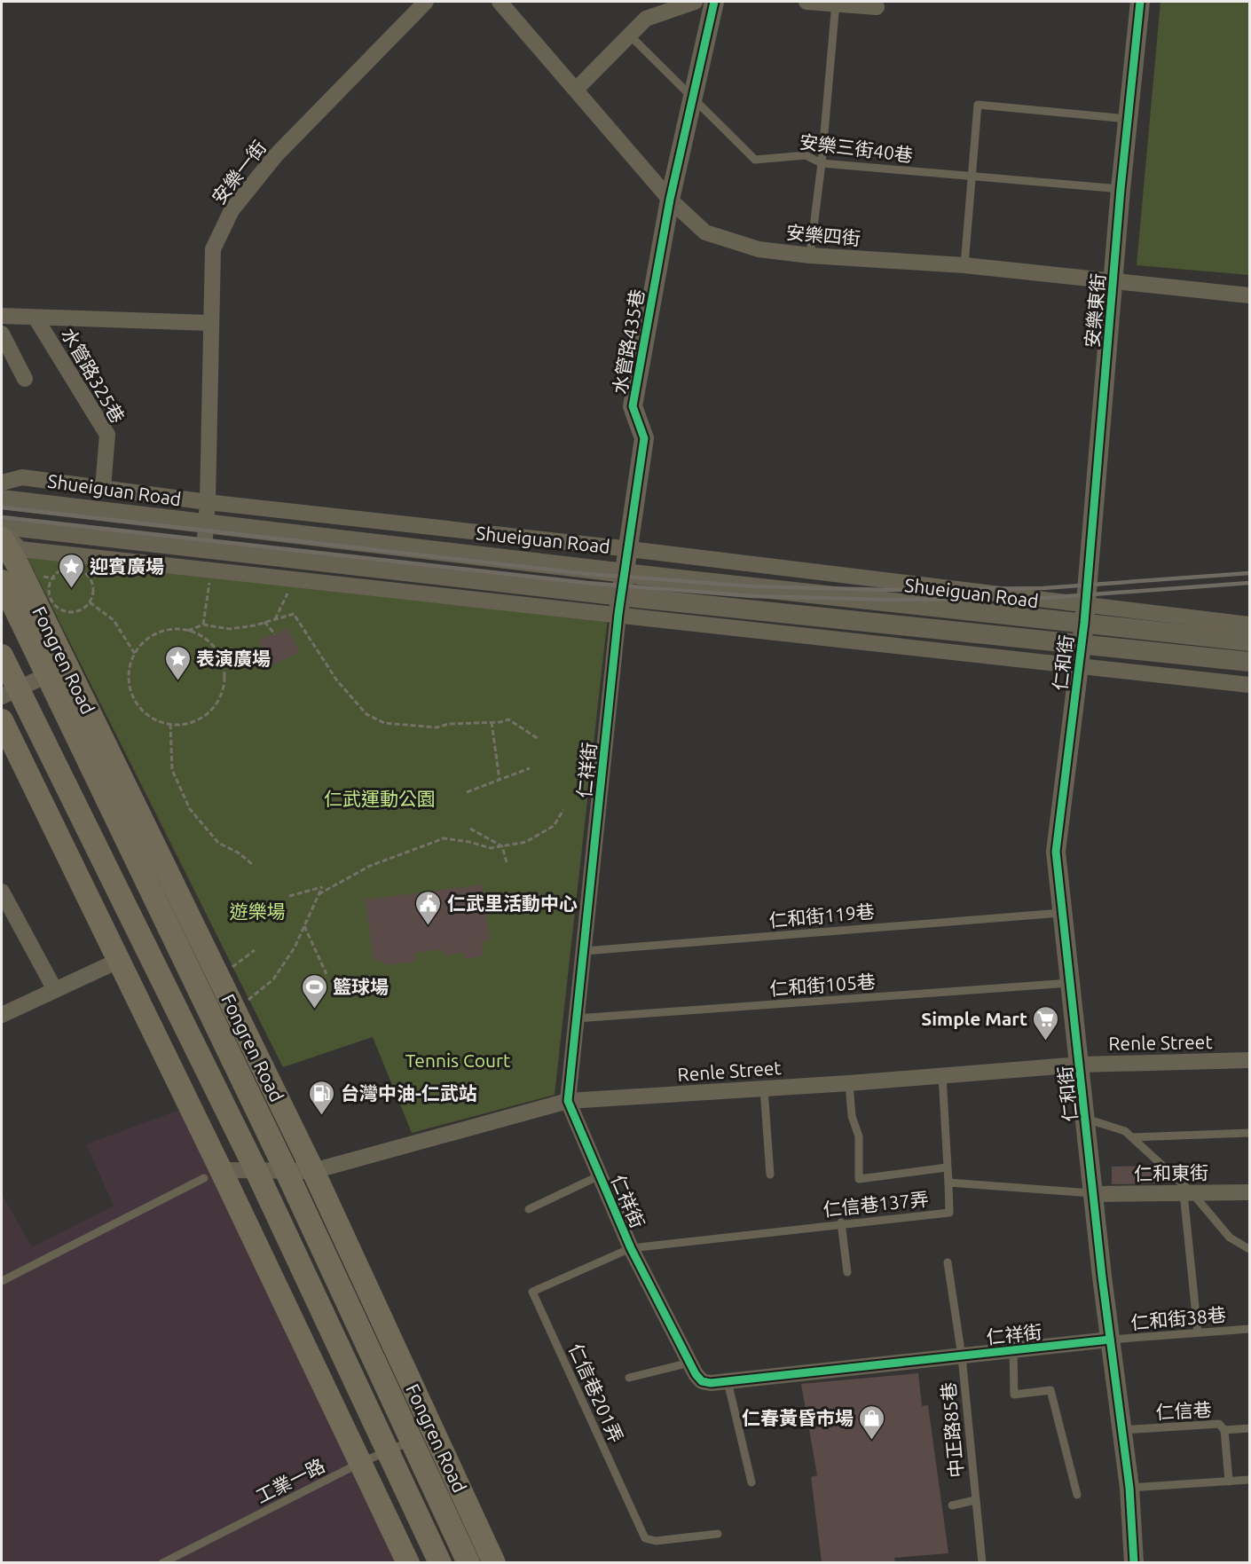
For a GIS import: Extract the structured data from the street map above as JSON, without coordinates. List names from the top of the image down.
{
  "streets": {
    "main road": ["Fongren Road"],
    "street": [
      "安樂一街",
      "安樂四街",
      "安樂東街",
      "水管路435巷",
      "水管路325巷",
      "Shueiguan Road",
      "仁和街",
      "仁祥街",
      "Renle Street",
      "仁和東街"
    ],
    "lane": [
      "安樂三街40巷",
      "仁和街119巷",
      "仁和街105巷",
      "仁信巷137弄",
      "仁和街38巷",
      "仁信巷201弄",
      "仁信巷",
      "中正路85巷",
      "工業一路"
    ]
  },
  "crossings": [
    ["安樂三街40巷", "安樂東街"],
    ["安樂三街40巷", "水管路435巷"],
    ["安樂一街", "水管路325巷"],
    ["安樂一街", "Shueiguan Road"],
    ["安樂四街", "安樂東街"],
    ["安樂四街", "水管路435巷"],
    ["安樂東街", "Shueiguan Road"],
    ["安樂東街", "仁和街"],
    ["水管路435巷", "Shueiguan Road"],
    ["水管路435巷", "仁祥街"],
    ["水管路325巷", "Shueiguan Road"],
    ["Shueiguan Road", "仁和街"],
    ["Shueiguan Road", "仁祥街"],
    ["Fongren Road", "Renle Street"],
    ["Fongren Road", "工業一路"],
    ["仁和街", "仁祥街"],
    ["仁和街", "仁和街119巷"],
    ["仁和街", "仁和街105巷"],
    ["仁和街", "Renle Street"],
    ["仁和街", "仁和東街"],
    ["仁和街", "仁信巷137弄"],
    ["仁和街", "仁和街38巷"],
    ["仁和街", "仁信巷"],
    ["仁祥街", "仁和街119巷"],
    ["仁祥街", "仁和街105巷"],
    ["仁祥街", "Renle Street"],
    ["仁祥街", "仁信巷137弄"],
    ["仁祥街", "仁和街38巷"],
    ["仁祥街", "仁信巷201弄"],
    ["仁祥街", "中正路85巷"],
    ["仁和東街", "仁信巷137弄"],
    ["仁信巷137弄", "仁信巷201弄"]
  ],
  "parks": ["仁武運動公園", "遊樂場", "Tennis Court"],
  "places": {
    "place": ["迎賓廣場", "表演廣場"],
    "public building": ["仁武里活動中心"],
    "sports": ["籃球場"],
    "supermarket": ["Simple Mart"],
    "fuel station": ["台灣中油-仁武站"],
    "shop": ["仁春黃昏市場"]
  }
}
